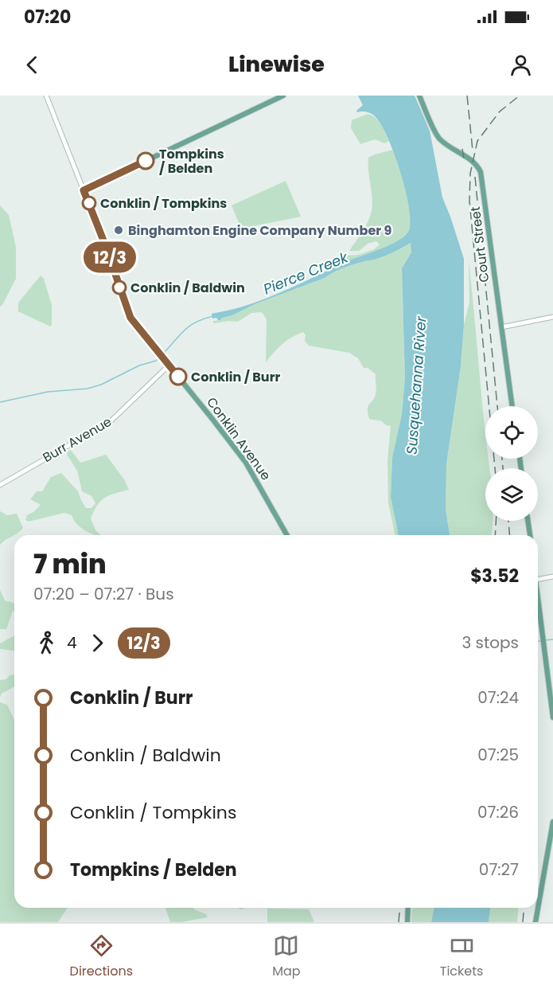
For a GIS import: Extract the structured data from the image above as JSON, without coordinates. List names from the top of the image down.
{
  "streets": {
    "main road": ["Court Street", "Conklin Avenue"],
    "street": ["Burr Avenue"]
  },
  "crossings": [
    ["Conklin Avenue", "Burr Avenue"]
  ],
  "water": ["Pierce Creek", "Susquehanna River"],
  "places": [
    "Tompkins / Belden",
    "Conklin / Tompkins",
    "Binghamton Engine Company Number 9",
    "Conklin / Baldwin",
    "Conklin / Burr"
  ],
  "lines": ["bus line 12/3"],
  "page": {
    "status": "07:20",
    "header": "Linewise",
    "on_map": "12/3",
    "heading": ["7 min", "07:20 – 07:27 · Bus", "$3.52"],
    "legs": ["4", "12/3", "3 stops"],
    "list": [
      {
        "name": "Conklin / Burr",
        "value": "07:24"
      },
      {
        "name": "Conklin / Baldwin",
        "value": "07:25"
      },
      {
        "name": "Conklin / Tompkins",
        "value": "07:26"
      },
      {
        "name": "Tompkins / Belden",
        "value": "07:27"
      }
    ],
    "tabs": ["Directions", "Map", "Tickets"]
  }
}
